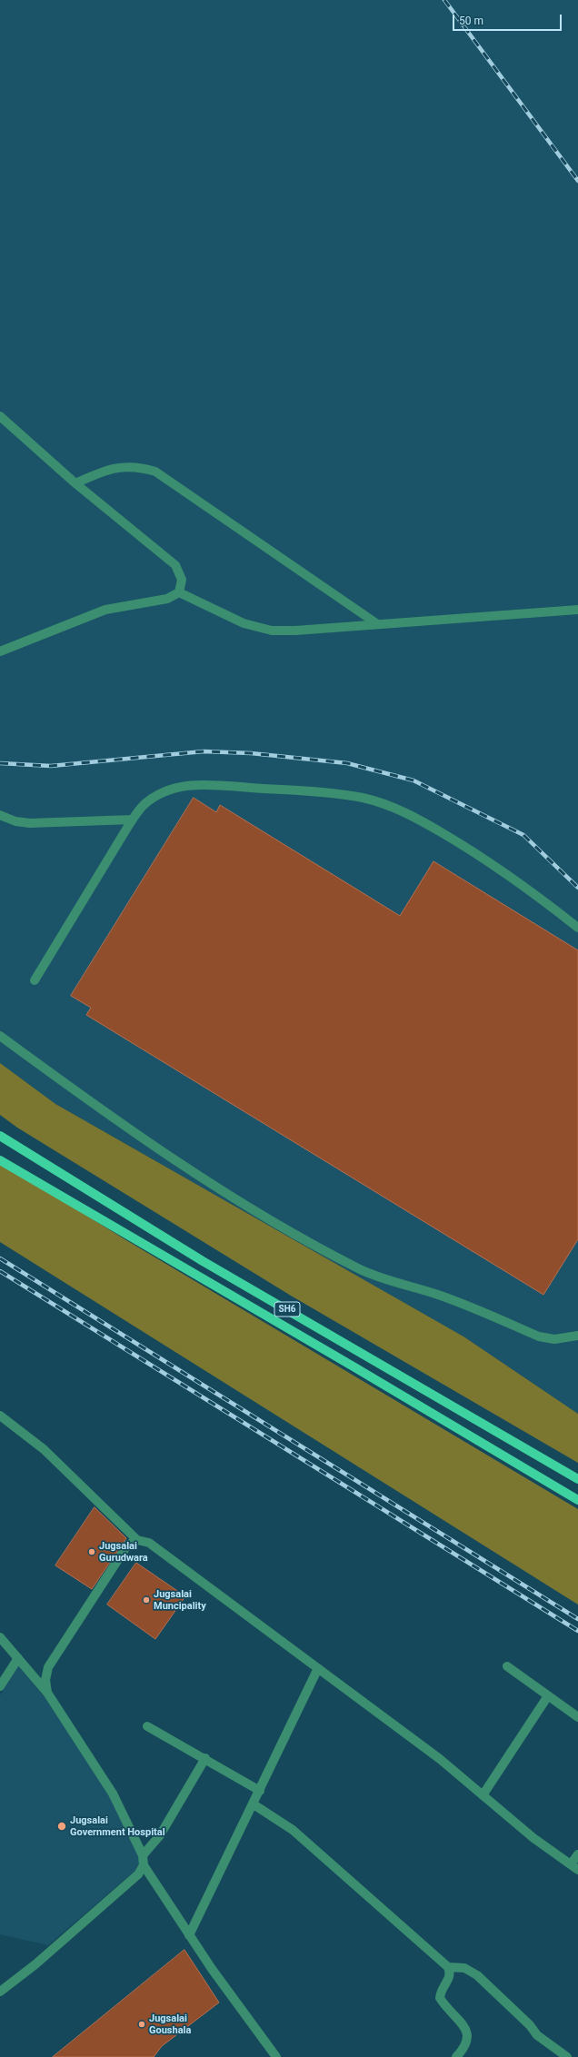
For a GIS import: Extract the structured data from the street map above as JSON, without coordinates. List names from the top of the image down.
{
  "streets": {
    "main road": ["SH6"]
  },
  "places": [
    "Jugsalai Gurudwara",
    "Jugsalai Muncipality",
    "Jugsalai Government Hospital",
    "Jugsalai Goushala"
  ],
  "scale_bar": "50 m"
}
